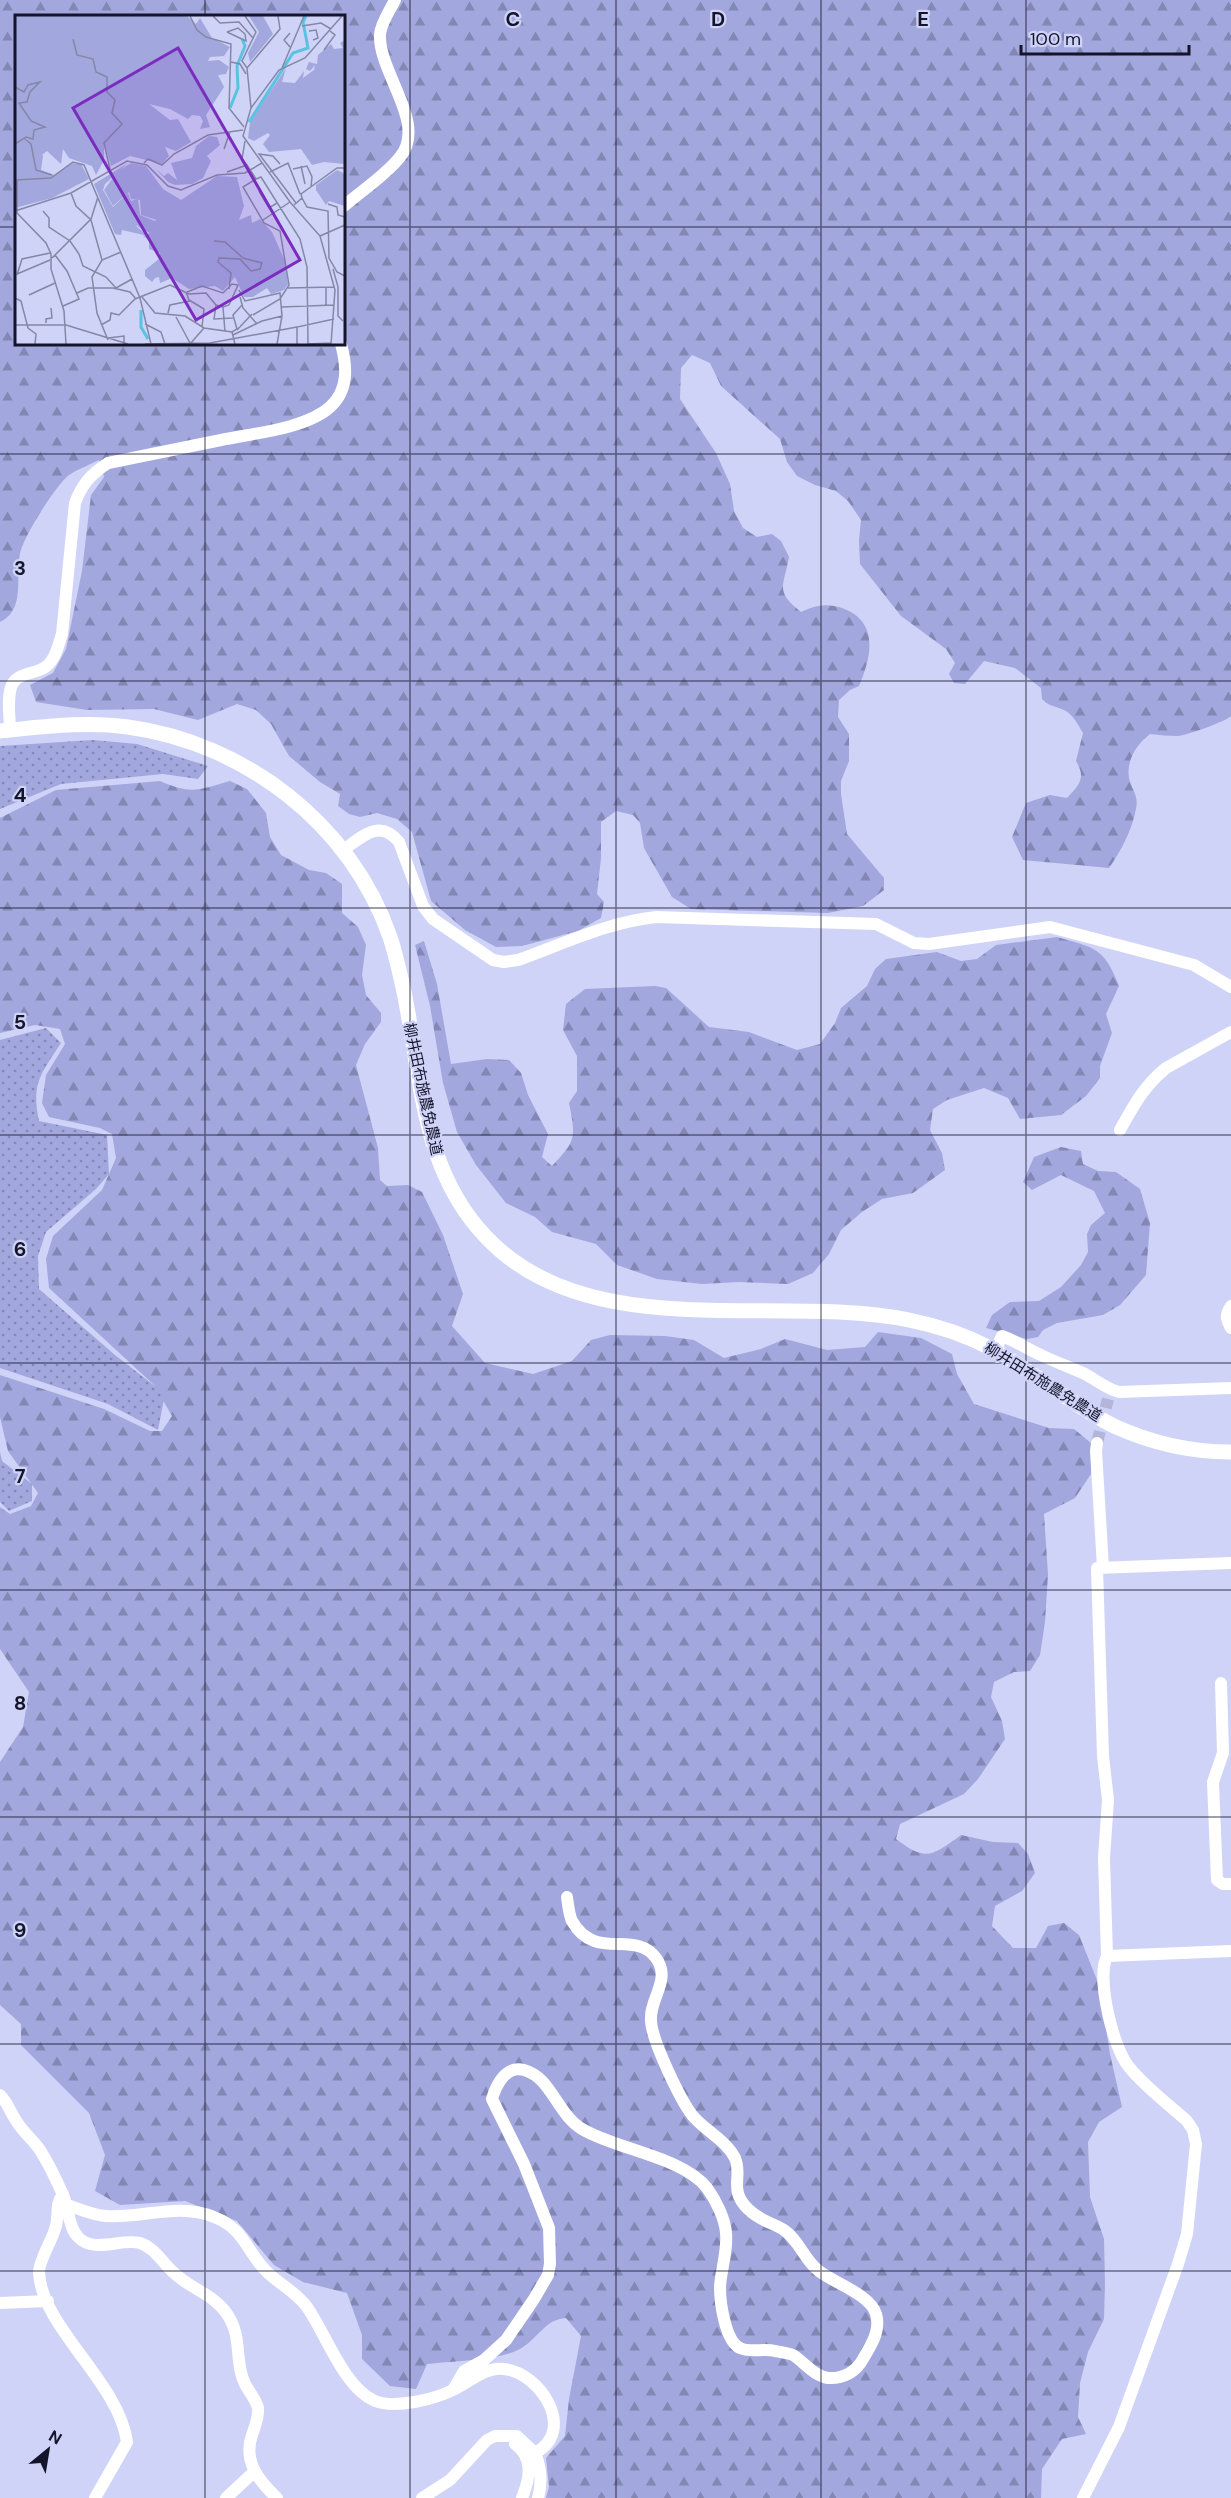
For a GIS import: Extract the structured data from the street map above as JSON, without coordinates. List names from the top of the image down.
{
  "streets": {
    "street": ["柳井田布施農免農道"]
  },
  "scale_bar": "100 m",
  "north": "top right",
  "grid": {
    "columns": ["C", "D", "E"],
    "rows": [
      "3",
      "4",
      "5",
      "6",
      "7",
      "8",
      "9"
    ]
  }
}
